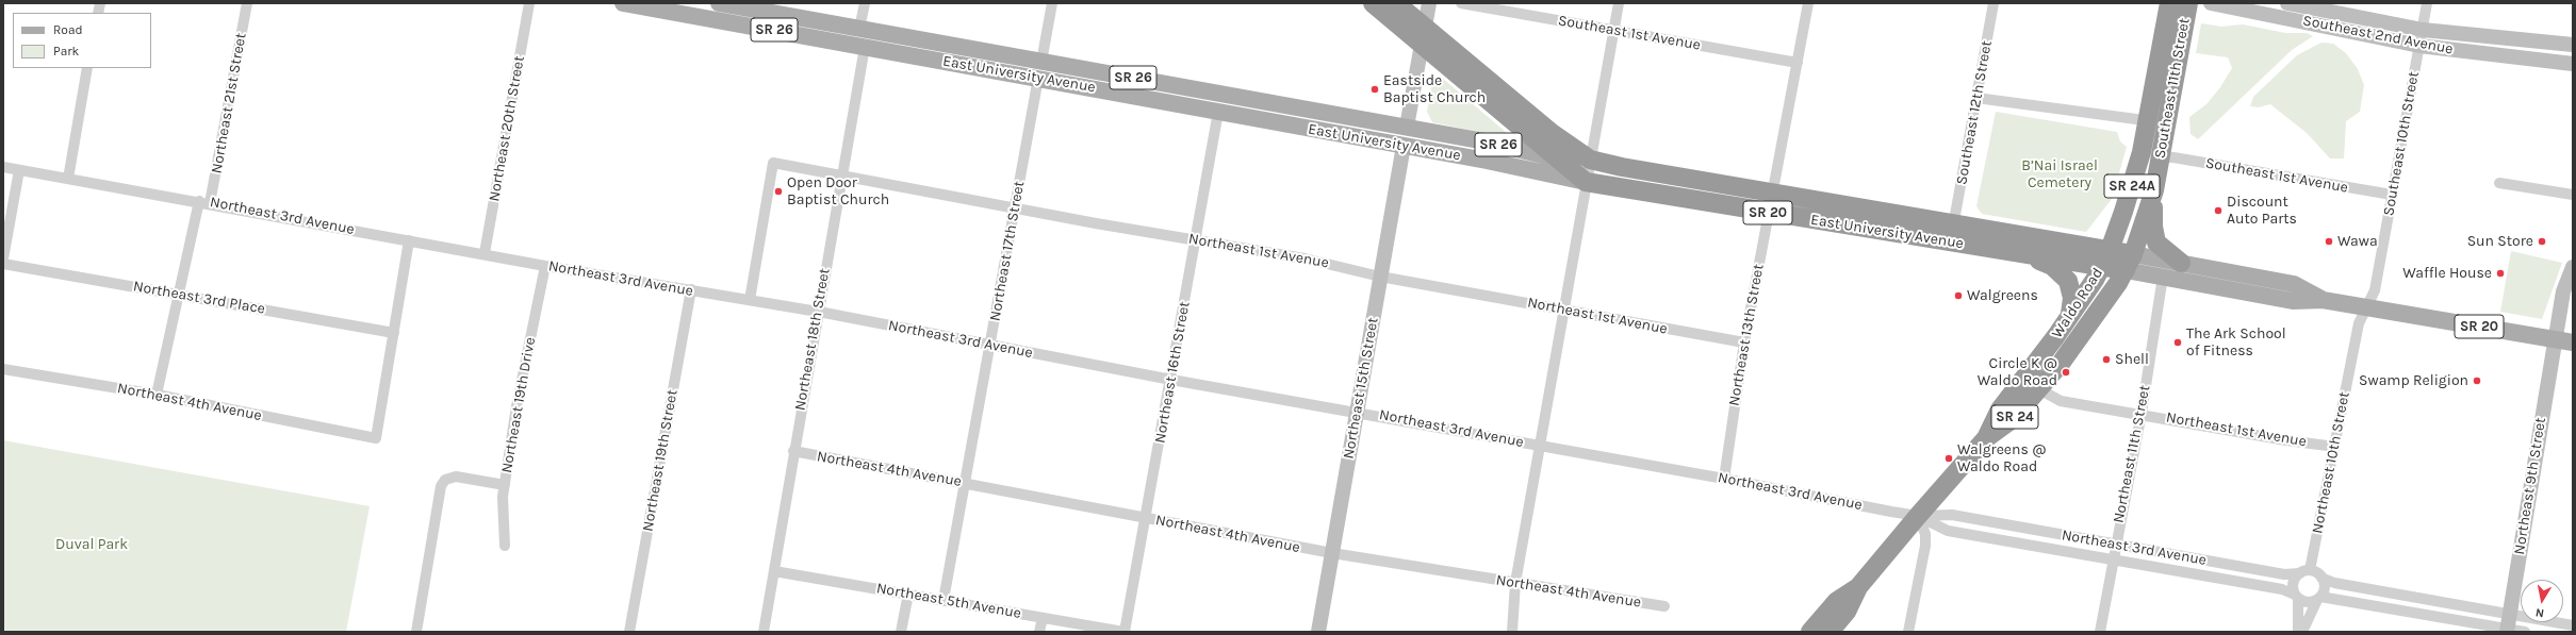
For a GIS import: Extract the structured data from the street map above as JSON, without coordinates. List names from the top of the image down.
{
  "streets": {
    "highway": [
      "East University Avenue",
      "Southeast 11th Street",
      "SR 24A",
      "SR 20",
      "Waldo Road",
      "SR 24"
    ],
    "main road": ["SR 26"],
    "street": [
      "Southeast 1st Avenue",
      "Southeast 2nd Avenue",
      "Northeast 21st Street",
      "Southeast 12th Street",
      "Northeast 20th Street",
      "Southeast 10th Street",
      "Northeast 3rd Avenue",
      "Northeast 17th Street",
      "Northeast 1st Avenue",
      "Northeast 3rd Place",
      "Northeast 13th Street",
      "Northeast 18th Street",
      "Northeast 16th Street",
      "Northeast 15th Street",
      "Northeast 4th Avenue",
      "Northeast 19th Drive",
      "Northeast 11th Street",
      "Northeast 19th Street",
      "Northeast 10th Street",
      "Northeast 9th Street",
      "Northeast 5th Avenue"
    ]
  },
  "crossings": [
    ["Southeast 1st Avenue", "Southeast 11th Street"],
    ["Southeast 1st Avenue", "Southeast 10th Street"],
    ["Southeast 1st Avenue", "Northeast 13th Street"],
    ["Southeast 2nd Avenue", "Southeast 10th Street"],
    ["East University Avenue", "Southeast 11th Street"],
    ["East University Avenue", "Southeast 12th Street"],
    ["East University Avenue", "Southeast 10th Street"],
    ["East University Avenue", "SR 20"],
    ["East University Avenue", "Northeast 17th Street"],
    ["East University Avenue", "Waldo Road"],
    ["East University Avenue", "Northeast 13th Street"],
    ["East University Avenue", "Northeast 18th Street"],
    ["East University Avenue", "Northeast 16th Street"],
    ["East University Avenue", "Northeast 15th Street"],
    ["East University Avenue", "Northeast 11th Street"],
    ["East University Avenue", "Northeast 10th Street"],
    ["East University Avenue", "Northeast 9th Street"],
    ["Southeast 11th Street", "Waldo Road"],
    ["Northeast 21st Street", "Northeast 3rd Avenue"],
    ["Northeast 20th Street", "Northeast 3rd Avenue"],
    ["Southeast 10th Street", "Northeast 10th Street"],
    ["Northeast 3rd Avenue", "Northeast 17th Street"],
    ["Northeast 3rd Avenue", "Northeast 1st Avenue"],
    ["Northeast 3rd Avenue", "Waldo Road"],
    ["Northeast 3rd Avenue", "Northeast 13th Street"],
    ["Northeast 3rd Avenue", "Northeast 18th Street"],
    ["Northeast 3rd Avenue", "Northeast 16th Street"],
    ["Northeast 3rd Avenue", "Northeast 15th Street"],
    ["Northeast 3rd Avenue", "Northeast 19th Drive"],
    ["Northeast 3rd Avenue", "Northeast 11th Street"],
    ["Northeast 3rd Avenue", "Northeast 19th Street"],
    ["Northeast 3rd Avenue", "Northeast 10th Street"],
    ["Northeast 17th Street", "Northeast 1st Avenue"],
    ["Northeast 17th Street", "Northeast 4th Avenue"],
    ["Northeast 17th Street", "Northeast 5th Avenue"],
    ["Northeast 1st Avenue", "Waldo Road"],
    ["Northeast 1st Avenue", "Northeast 13th Street"],
    ["Northeast 1st Avenue", "Northeast 18th Street"],
    ["Northeast 1st Avenue", "Northeast 16th Street"],
    ["Northeast 1st Avenue", "Northeast 15th Street"],
    ["Northeast 1st Avenue", "Northeast 11th Street"],
    ["Northeast 1st Avenue", "Northeast 10th Street"],
    ["Northeast 3rd Place", "Northeast 4th Avenue"],
    ["Northeast 18th Street", "Northeast 4th Avenue"],
    ["Northeast 18th Street", "Northeast 5th Avenue"],
    ["Northeast 16th Street", "Northeast 4th Avenue"],
    ["Northeast 16th Street", "Northeast 5th Avenue"],
    ["Northeast 15th Street", "Northeast 4th Avenue"]
  ],
  "parks": ["B’Nai Israel Cemetery", "Duval Park"],
  "places": [
    "Eastside Baptist Church",
    "Open Door Baptist Church",
    "Discount Auto Parts",
    "Wawa",
    "Sun Store",
    "Waffle House",
    "Walgreens",
    "The Ark School of Fitness",
    "Shell",
    "Circle K @ Waldo Road",
    "Swamp Religion",
    "Walgreens @ Waldo Road"
  ],
  "legend": ["Road", "Park"],
  "north": "bottom"
}
